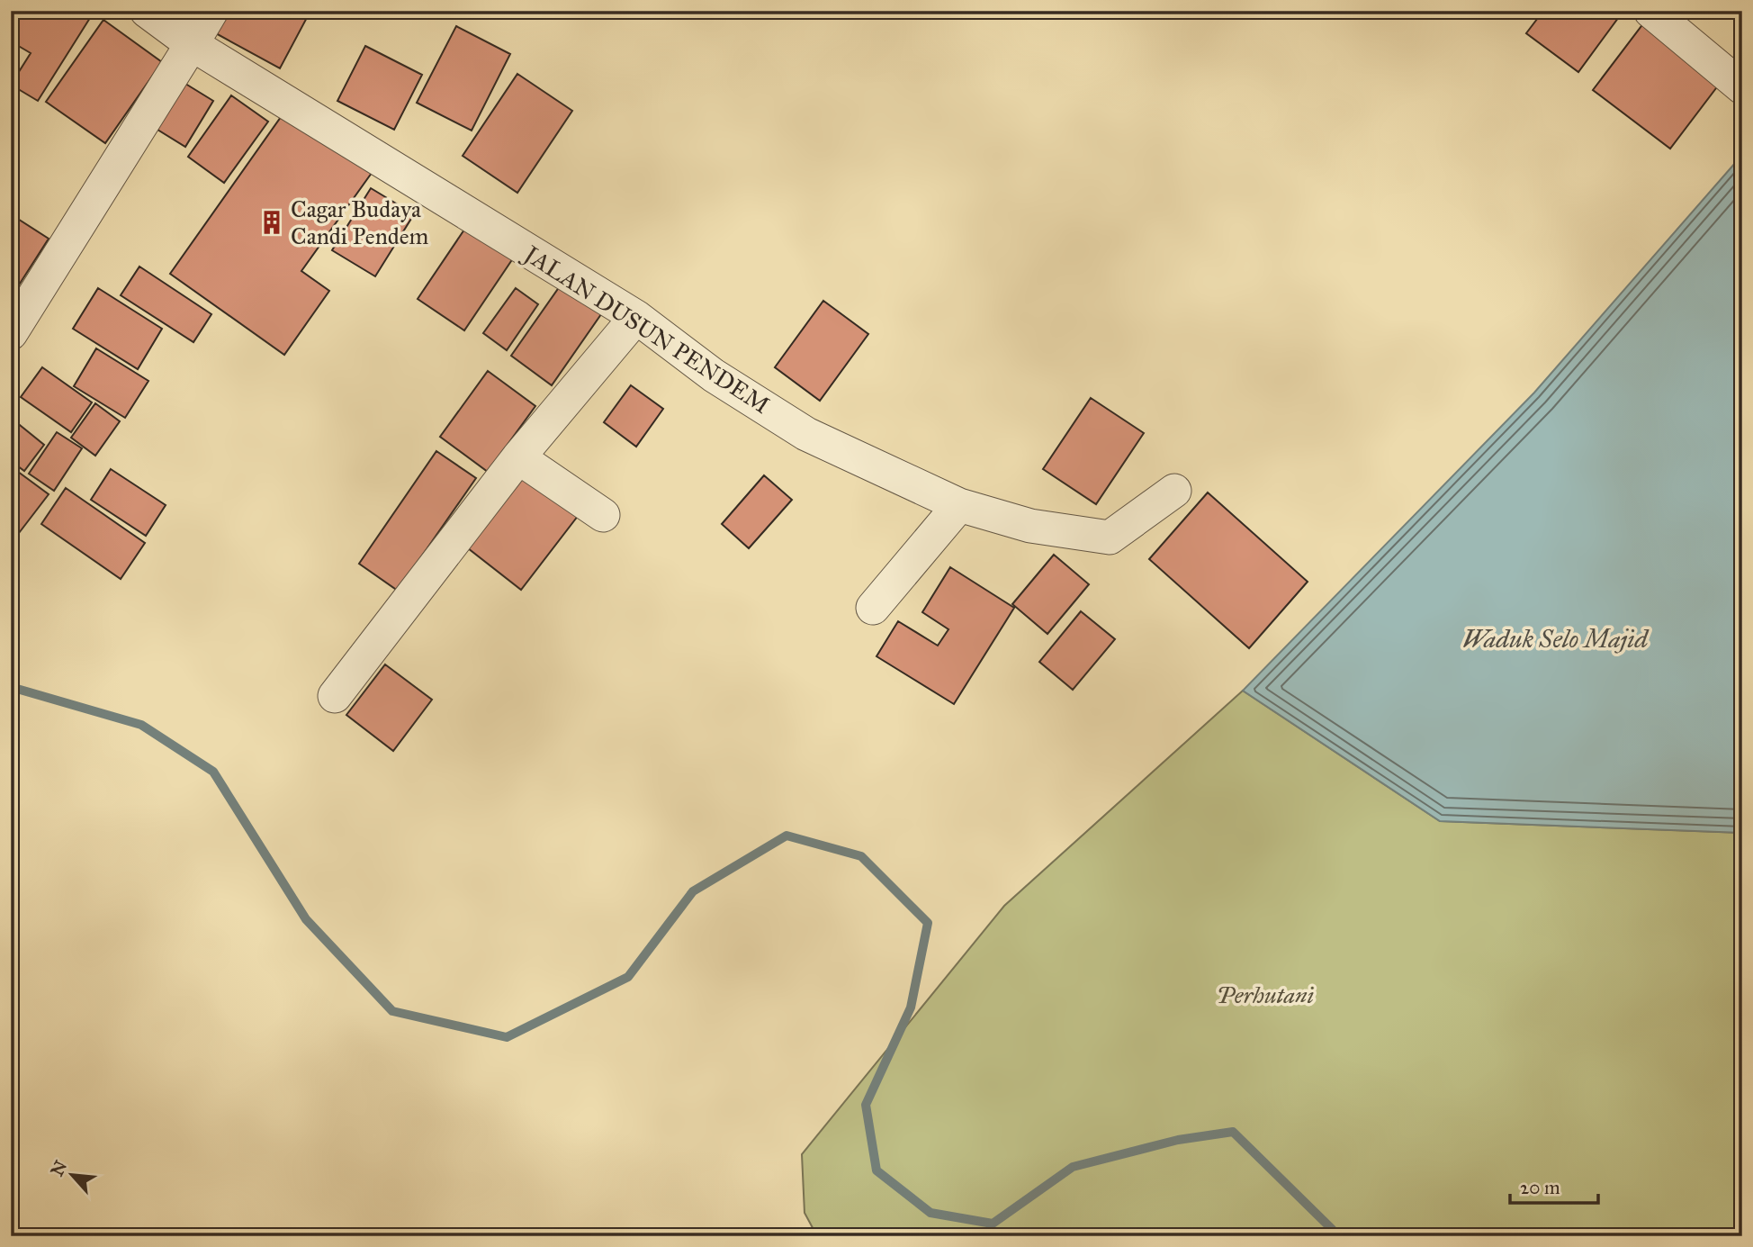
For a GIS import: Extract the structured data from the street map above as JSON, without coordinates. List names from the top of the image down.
{
  "streets": {
    "street": ["JALAN DUSUN PENDEM"]
  },
  "water": ["Waduk Selo Majid"],
  "parks": ["Perhutani"],
  "places": {
    "building": ["Cagar Budaya Candi Pendem"]
  },
  "scale_bar": "20 m",
  "north": "top left"
}
